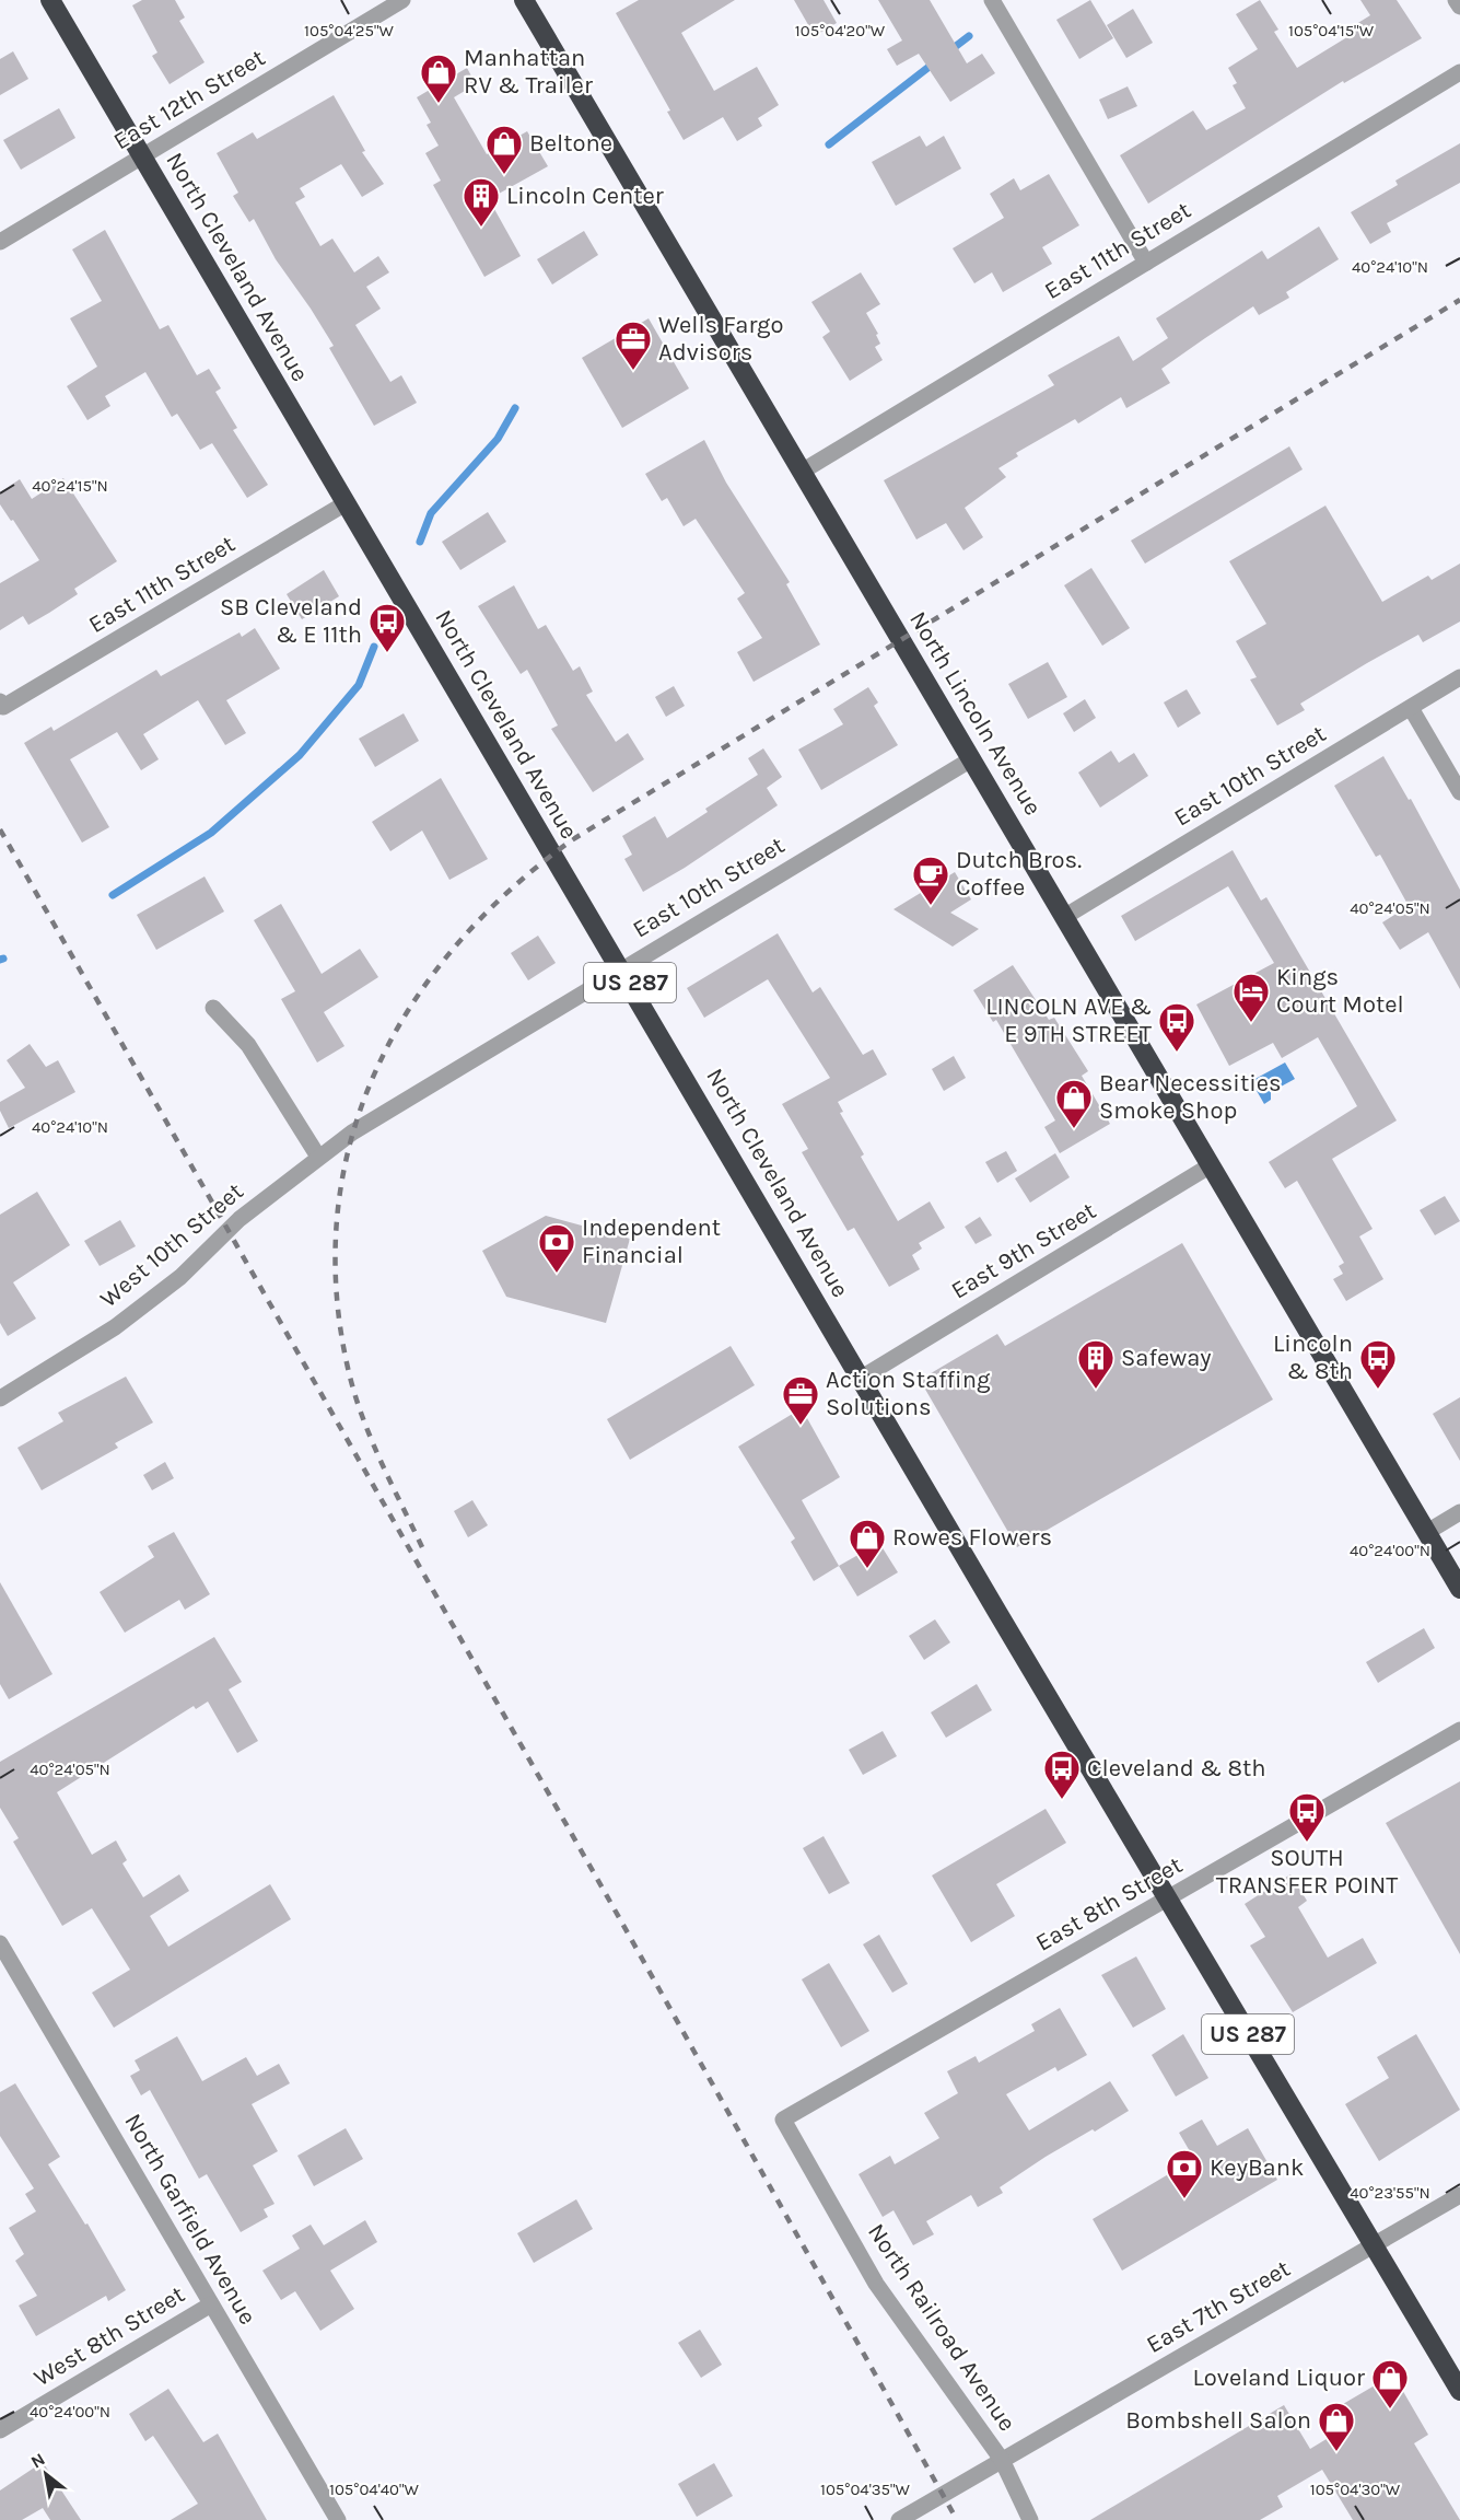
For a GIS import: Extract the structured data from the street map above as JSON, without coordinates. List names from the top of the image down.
{
  "streets": {
    "highway": ["North Cleveland Avenue", "North Lincoln Avenue", "US 287"],
    "street": [
      "East 12th Street",
      "East 11th Street",
      "East 10th Street",
      "West 10th Street",
      "East 9th Street",
      "East 8th Street",
      "North Garfield Avenue",
      "East 7th Street",
      "North Railroad Avenue",
      "West 8th Street"
    ]
  },
  "crossings": [
    ["East 12th Street", "North Cleveland Avenue"],
    ["East 11th Street", "North Cleveland Avenue"],
    ["East 11th Street", "North Lincoln Avenue"],
    ["North Cleveland Avenue", "East 10th Street"],
    ["North Cleveland Avenue", "East 9th Street"],
    ["North Cleveland Avenue", "East 8th Street"],
    ["North Cleveland Avenue", "East 7th Street"],
    ["North Lincoln Avenue", "East 10th Street"],
    ["North Lincoln Avenue", "East 9th Street"],
    ["East 10th Street", "West 10th Street"],
    ["East 8th Street", "North Railroad Avenue"],
    ["North Garfield Avenue", "West 8th Street"],
    ["East 7th Street", "North Railroad Avenue"]
  ],
  "places": {
    "shop": [
      "Manhattan RV & Trailer",
      "Beltone",
      "Bear Necessities Smoke Shop",
      "Rowes Flowers",
      "Loveland Liquor",
      "Bombshell Salon"
    ],
    "building": ["Lincoln Center", "Safeway"],
    "office": ["Wells Fargo Advisors", "Action Staffing Solutions"],
    "bus stop": [
      "SB Cleveland & E 11th",
      "LINCOLN AVE & E 9TH STREET",
      "Lincoln & 8th",
      "Cleveland & 8th",
      "SOUTH TRANSFER POINT"
    ],
    "cafe": ["Dutch Bros. Coffee"],
    "hotel": ["Kings Court Motel"],
    "bank": ["Independent Financial", "KeyBank"]
  },
  "north": "top left",
  "coordinates": [
    "105°04'25\"W",
    "105°04'20\"W",
    "105°04'15\"W",
    "40°24'10\"N",
    "40°24'15\"N",
    "40°24'05\"N",
    "40°24'00\"N",
    "40°23'55\"N",
    "105°04'40\"W",
    "105°04'35\"W",
    "105°04'30\"W"
  ]
}
